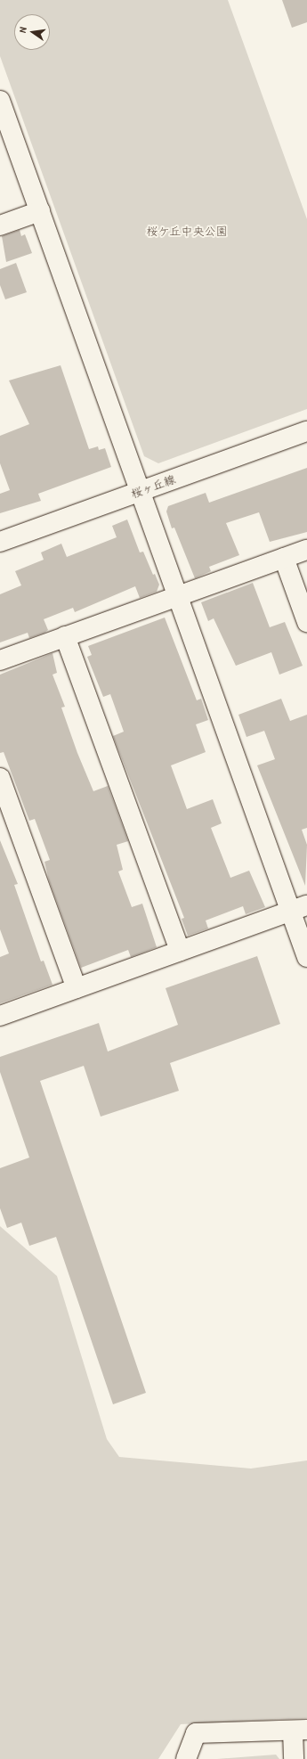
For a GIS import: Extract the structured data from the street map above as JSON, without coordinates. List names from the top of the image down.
{
  "streets": {
    "street": ["桜ヶ丘線"]
  },
  "parks": ["桜ケ丘中央公園"],
  "north": "left"
}
